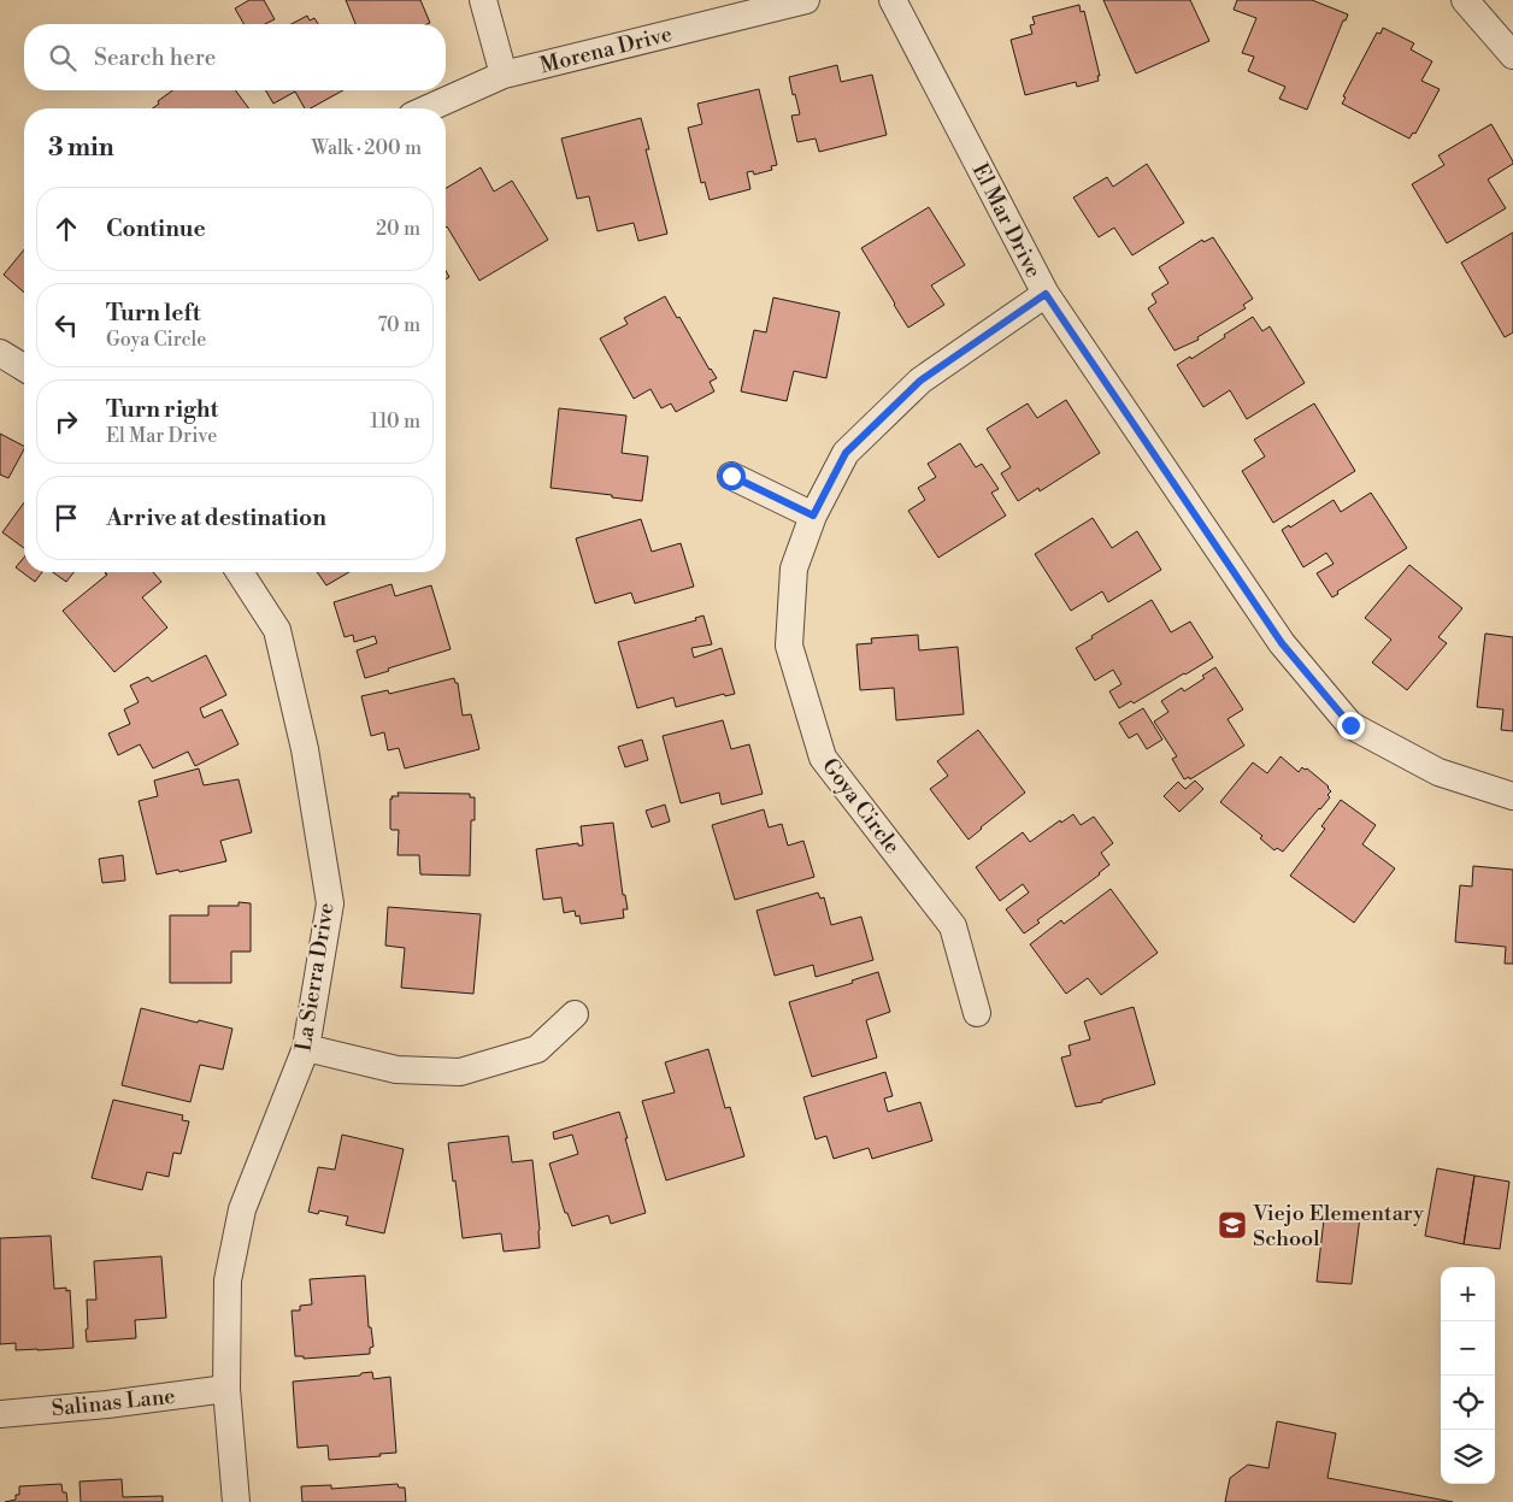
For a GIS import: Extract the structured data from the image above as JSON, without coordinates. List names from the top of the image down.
{
  "streets": {
    "street": [
      "Morena Drive",
      "El Mar Drive",
      "Goya Circle",
      "La Sierra Drive",
      "Salinas Lane"
    ]
  },
  "crossings": [
    ["El Mar Drive", "Goya Circle"],
    ["La Sierra Drive", "Salinas Lane"]
  ],
  "places": {
    "school or university": ["Viejo Elementary School"]
  },
  "page": {
    "search": "Search here",
    "heading": ["3 min", "Walk · 200 m"],
    "list": [
      ["Continue", "20 m"],
      ["Turn left", "Goya Circle", "70 m"],
      ["Turn right", "El Mar Drive", "110 m"],
      "Arrive at destination"
    ],
    "map_buttons": ["+", "−"]
  }
}
